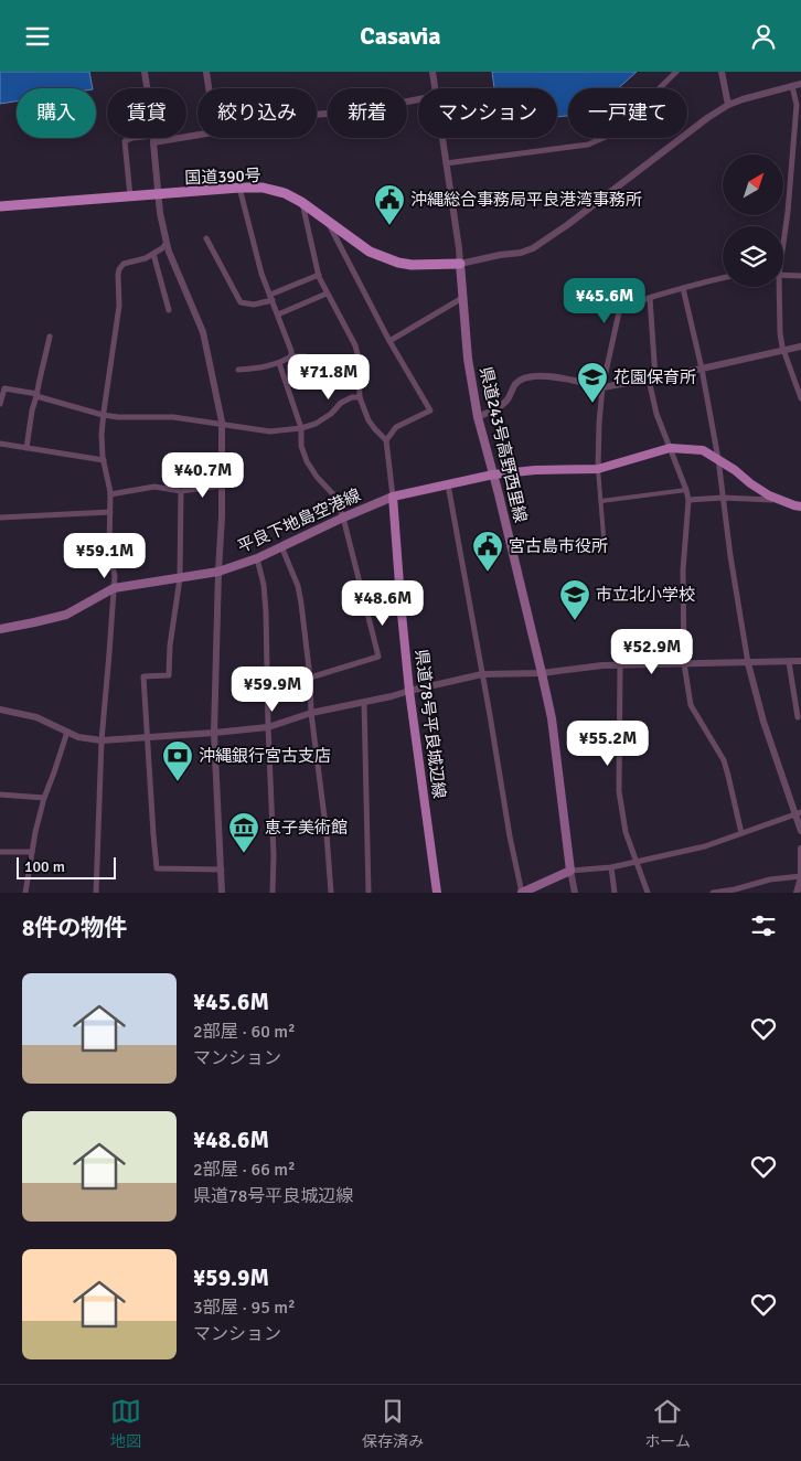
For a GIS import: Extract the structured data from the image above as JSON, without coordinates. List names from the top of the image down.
{
  "streets": {
    "highway": ["国道390号"],
    "main road": ["県道243号高野西里線", "平良下地島空港線", "県道78号平良城辺線"]
  },
  "crossings": [
    ["国道390号", "県道243号高野西里線"],
    ["平良下地島空港線", "県道78号平良城辺線"]
  ],
  "places": {
    "public building": ["沖縄総合事務局平良港湾事務所", "宮古島市役所"],
    "school or university": ["花園保育所", "市立北小学校"],
    "bank": ["沖縄銀行宮古支店"],
    "museum": ["恵子美術館"]
  },
  "scale_bar": "100 m",
  "north": "top right",
  "page": {
    "header": "Casavia",
    "chip": [
      "購入",
      "賃貸",
      "絞り込み",
      "新着",
      "マンション",
      "一戸建て"
    ],
    "price": [
      "¥45.6M",
      "¥71.8M",
      "¥40.7M",
      "¥59.1M",
      "¥48.6M",
      "¥52.9M",
      "¥59.9M",
      "¥55.2M"
    ],
    "scale": "100 m",
    "heading": "8件の物件",
    "list": [
      {
        "name": "¥45.6M",
        "note": "2部屋 · 60 m² · マンション"
      },
      {
        "name": "¥48.6M",
        "note": "2部屋 · 66 m² · 県道78号平良城辺線"
      },
      {
        "name": "¥59.9M",
        "note": "3部屋 · 95 m² · マンション"
      }
    ],
    "tabs": ["地図", "保存済み", "ホーム"]
  }
}
